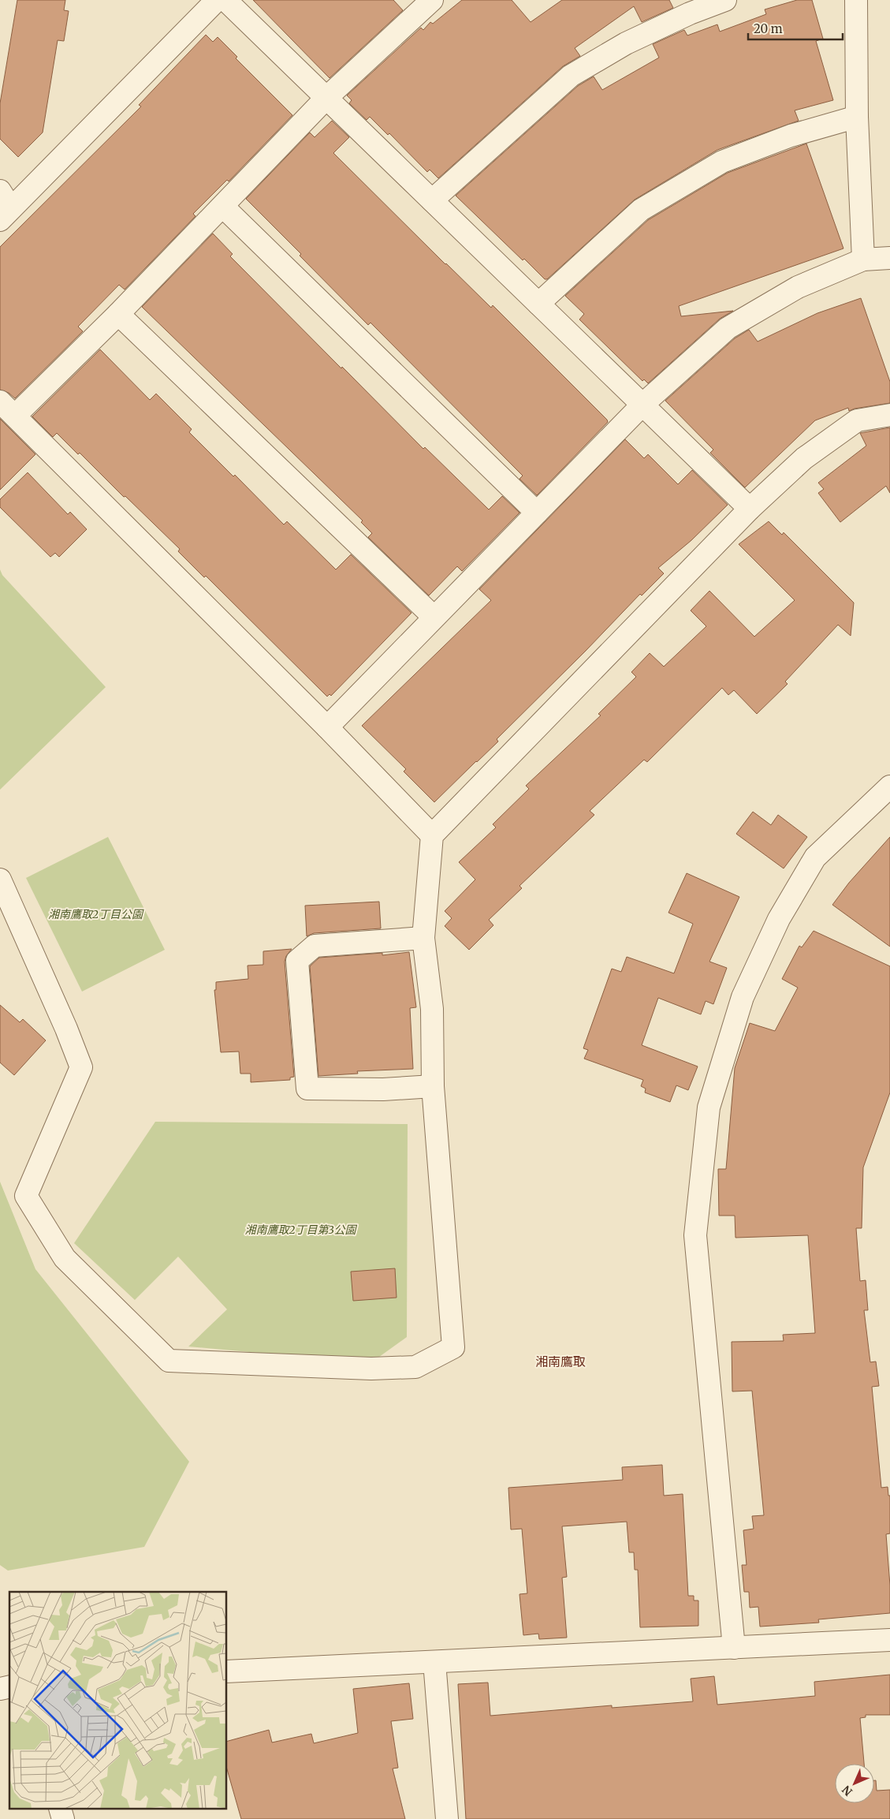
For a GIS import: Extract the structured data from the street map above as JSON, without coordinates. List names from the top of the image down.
{
  "districts": ["湘南鷹取"],
  "parks": ["湘南鷹取2丁目公園", "湘南鷹取2丁目第3公園"],
  "scale_bar": "20 m",
  "north": "bottom left"
}
